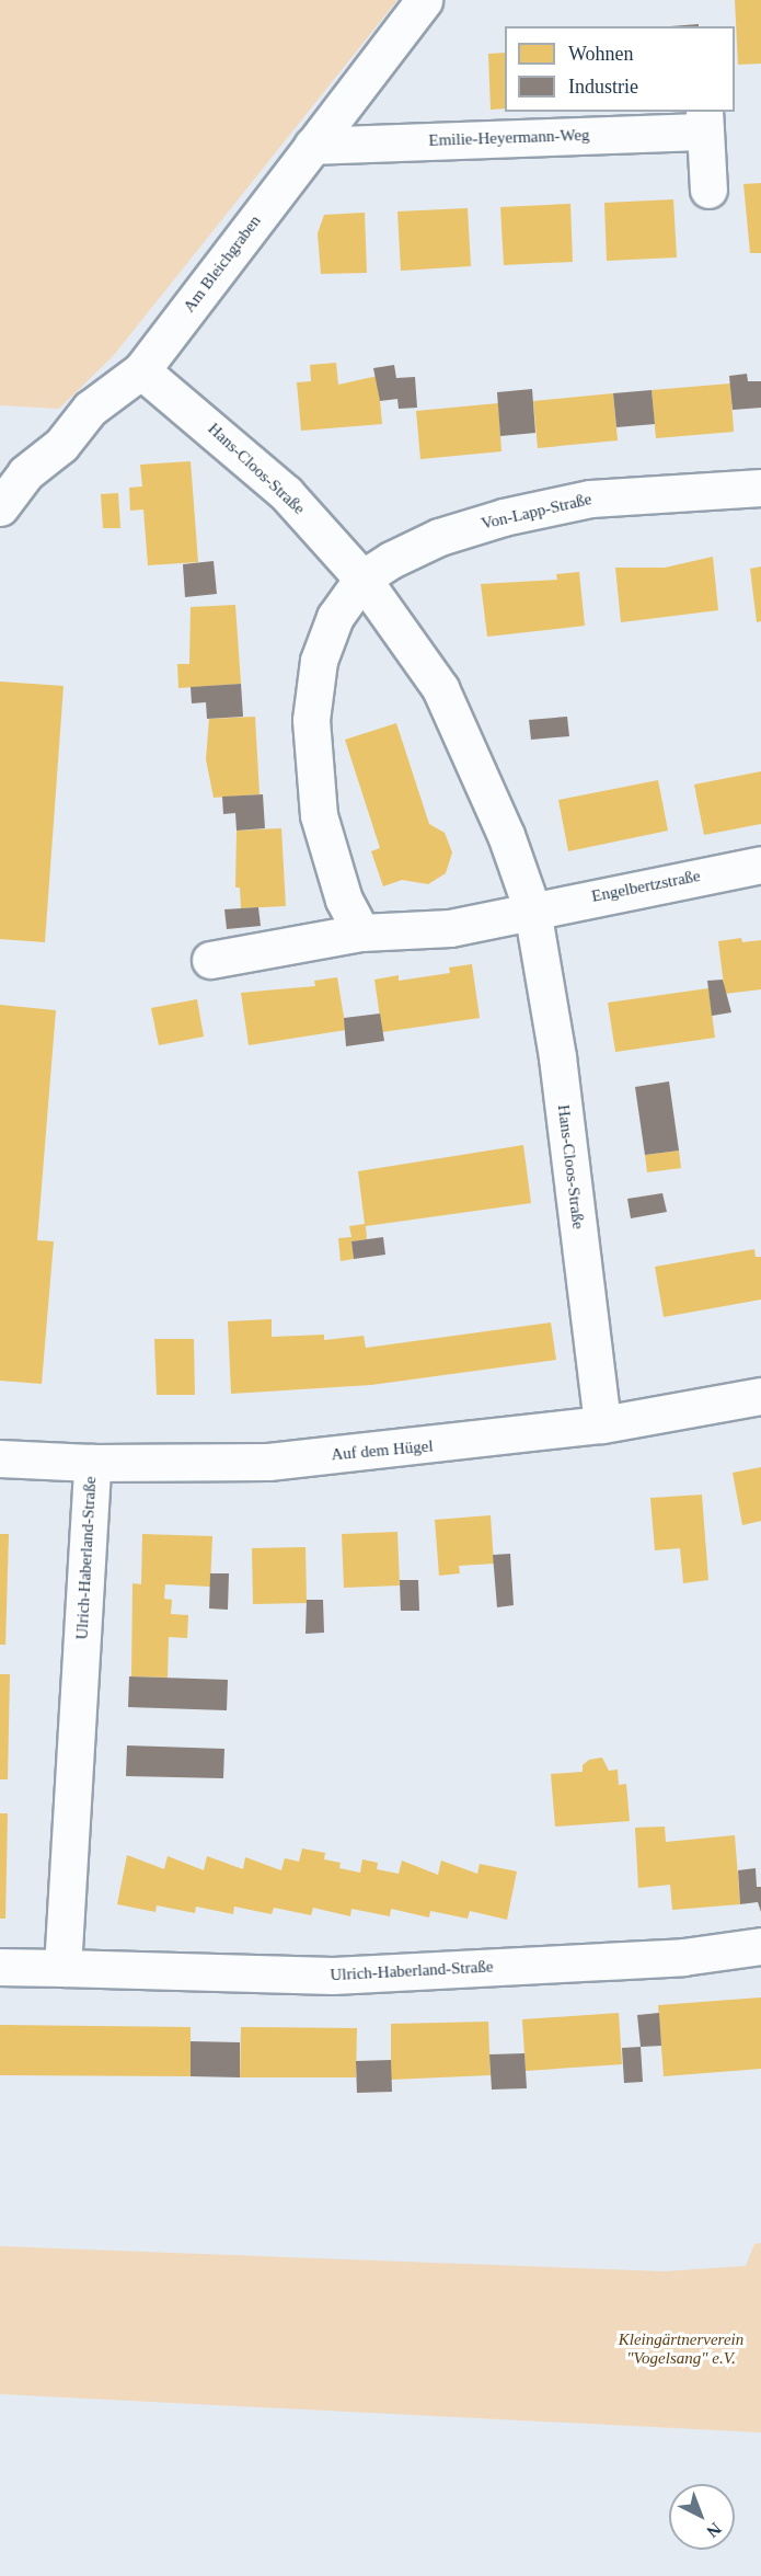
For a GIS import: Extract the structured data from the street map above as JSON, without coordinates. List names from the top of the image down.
{
  "streets": {
    "street": [
      "Emilie-Heyermann-Weg",
      "Am Bleichgraben",
      "Hans-Cloos-Straße",
      "Von-Lapp-Straße",
      "Engelbertzstraße",
      "Auf dem Hügel",
      "Ulrich-Haberland-Straße"
    ]
  },
  "crossings": [
    ["Emilie-Heyermann-Weg", "Am Bleichgraben"],
    ["Am Bleichgraben", "Hans-Cloos-Straße"],
    ["Hans-Cloos-Straße", "Von-Lapp-Straße"],
    ["Hans-Cloos-Straße", "Engelbertzstraße"],
    ["Hans-Cloos-Straße", "Auf dem Hügel"],
    ["Auf dem Hügel", "Ulrich-Haberland-Straße"]
  ],
  "parks": ["Kleingärtnerverein \"Vogelsang\" e.V."],
  "legend": ["Wohnen", "Industrie"],
  "north": "bottom right"
}
